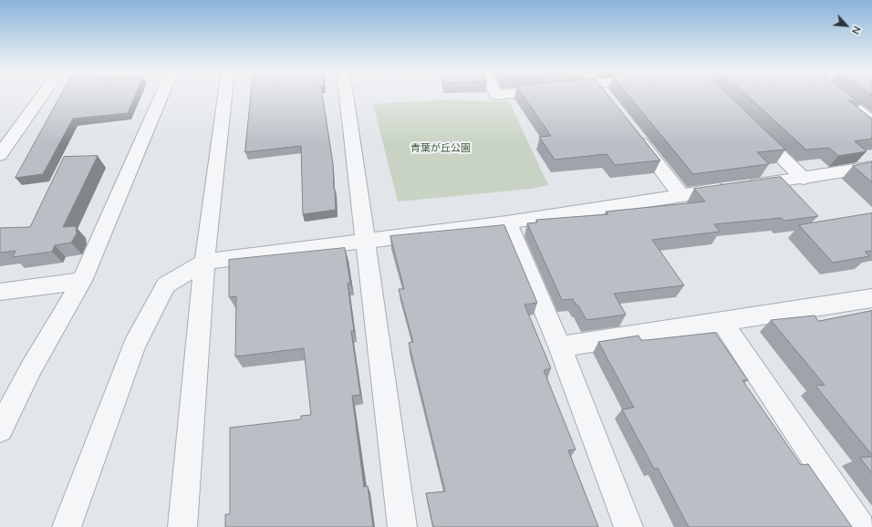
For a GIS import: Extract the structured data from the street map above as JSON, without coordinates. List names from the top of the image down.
{
  "parks": ["青葉が丘公園"],
  "north": "bottom right"
}
